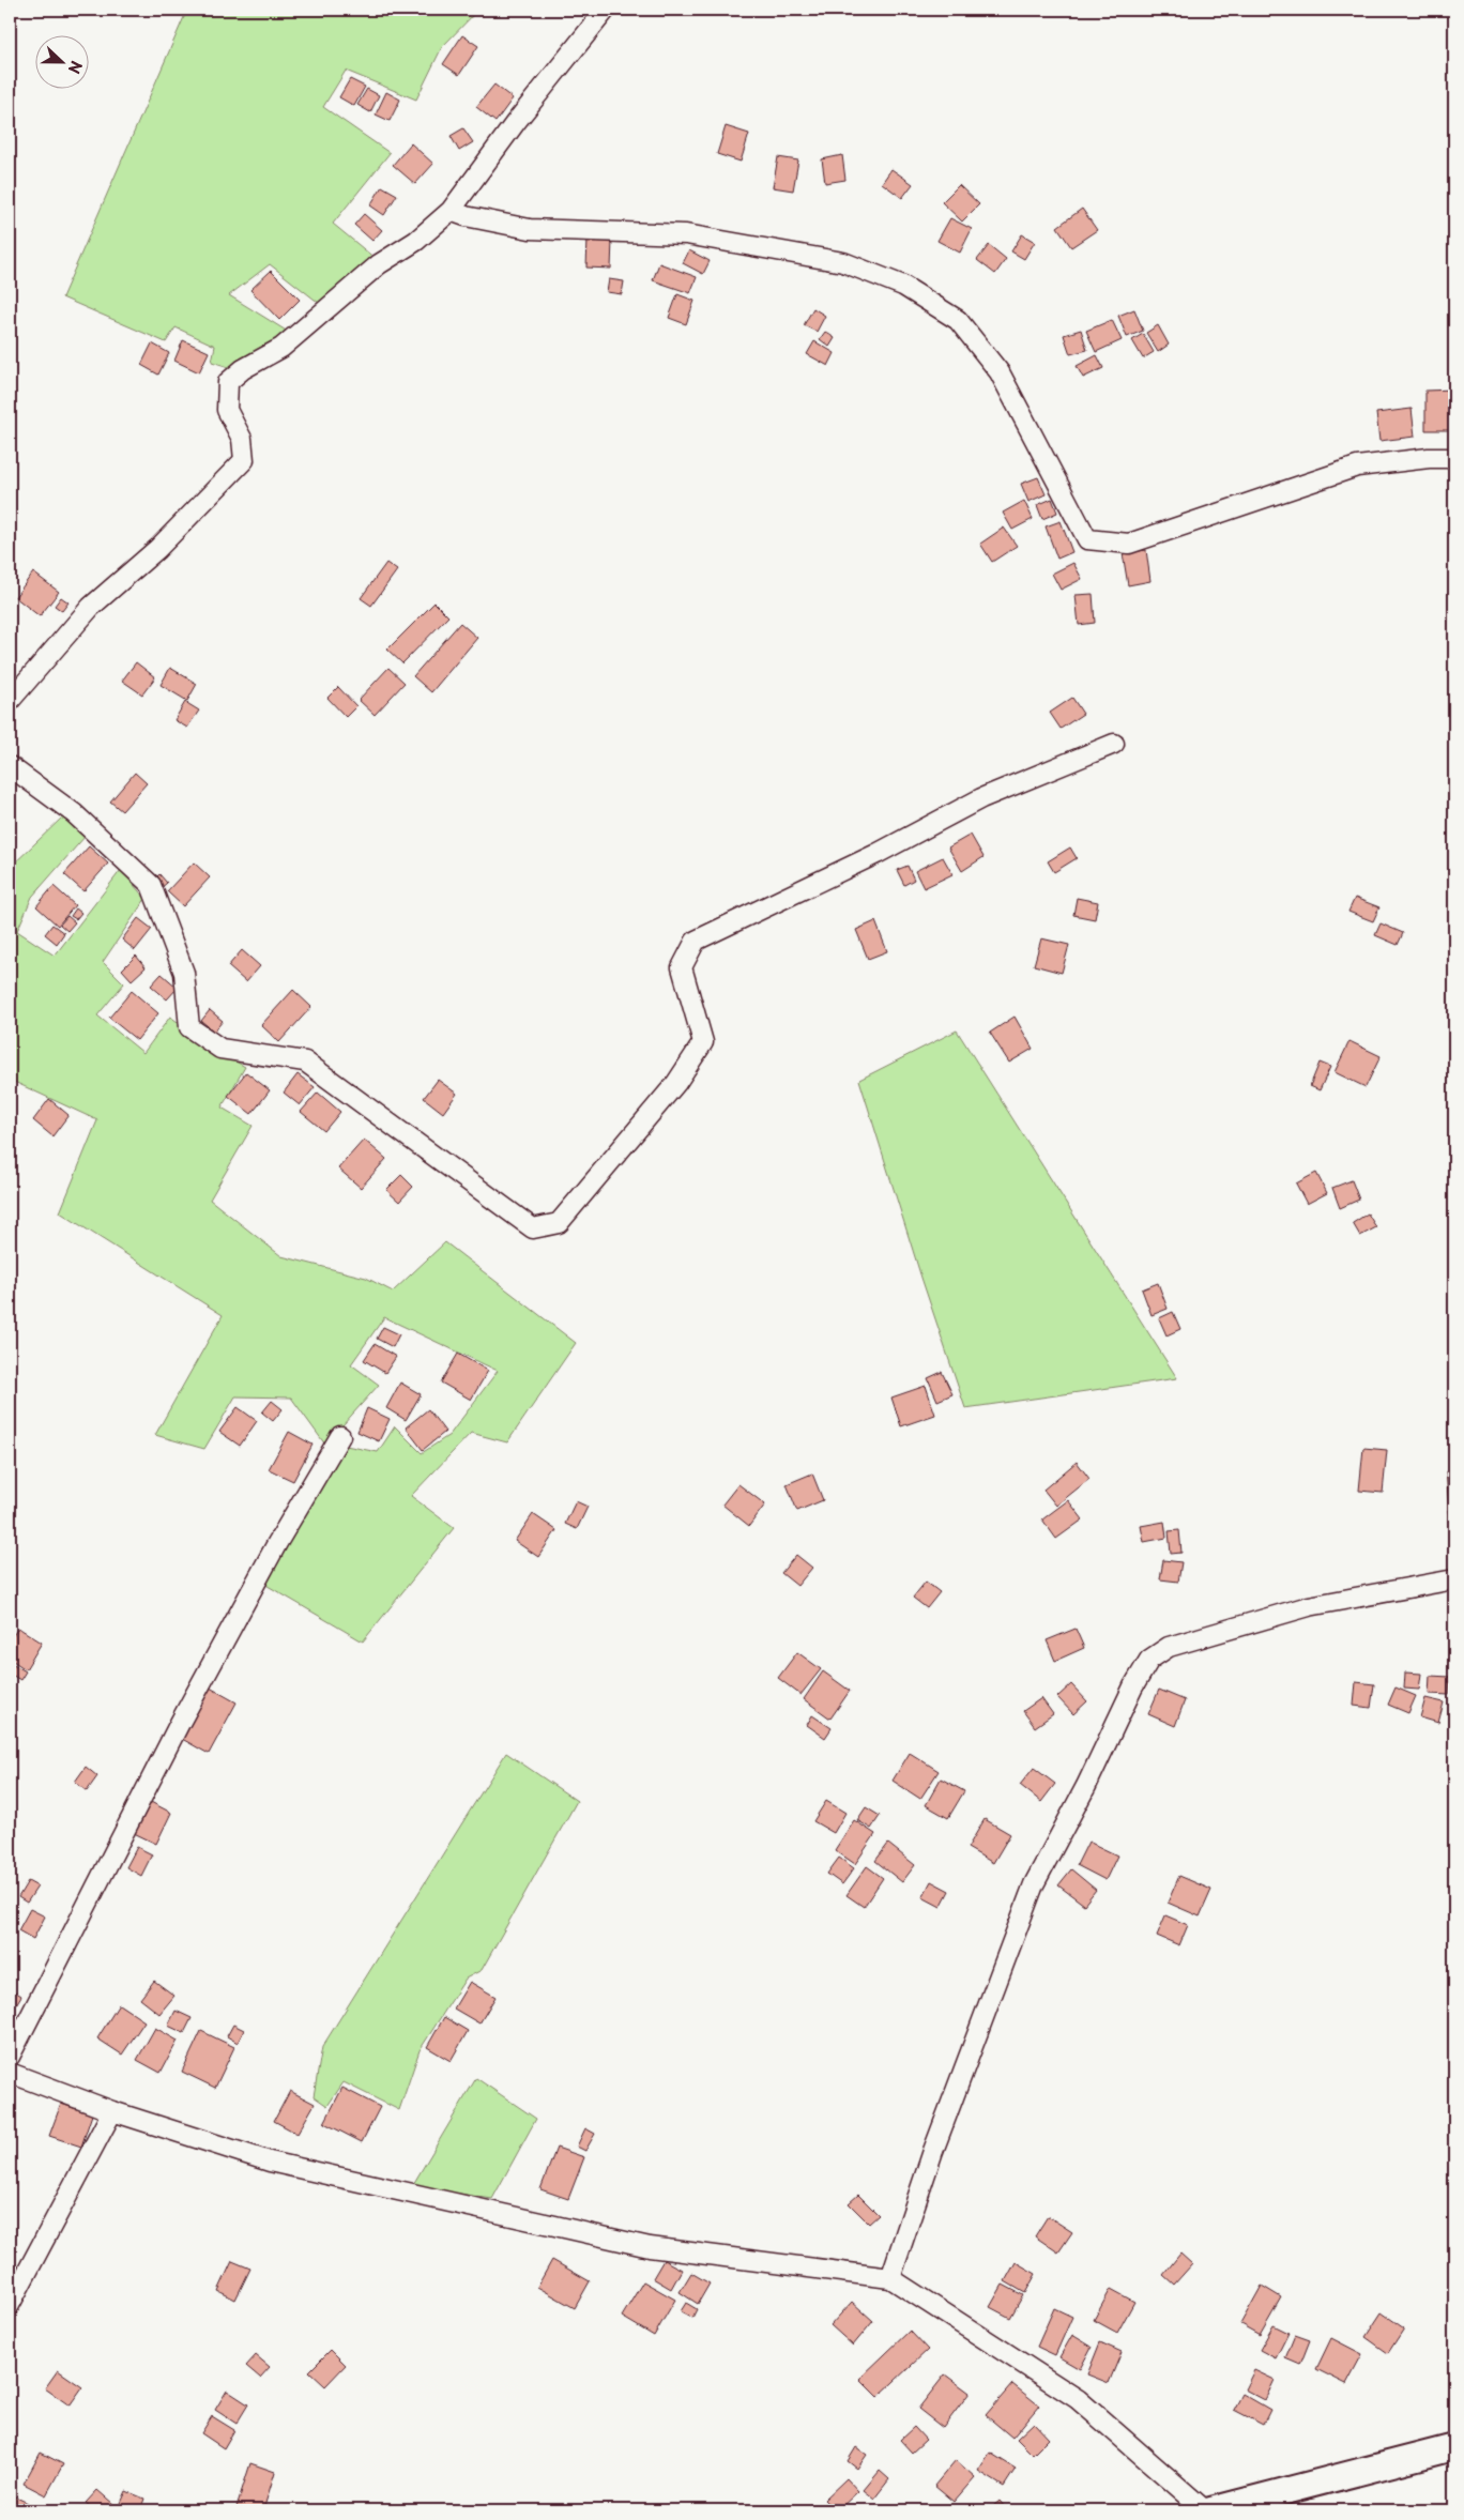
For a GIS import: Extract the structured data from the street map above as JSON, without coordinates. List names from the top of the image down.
{
  "north": "right"
}
